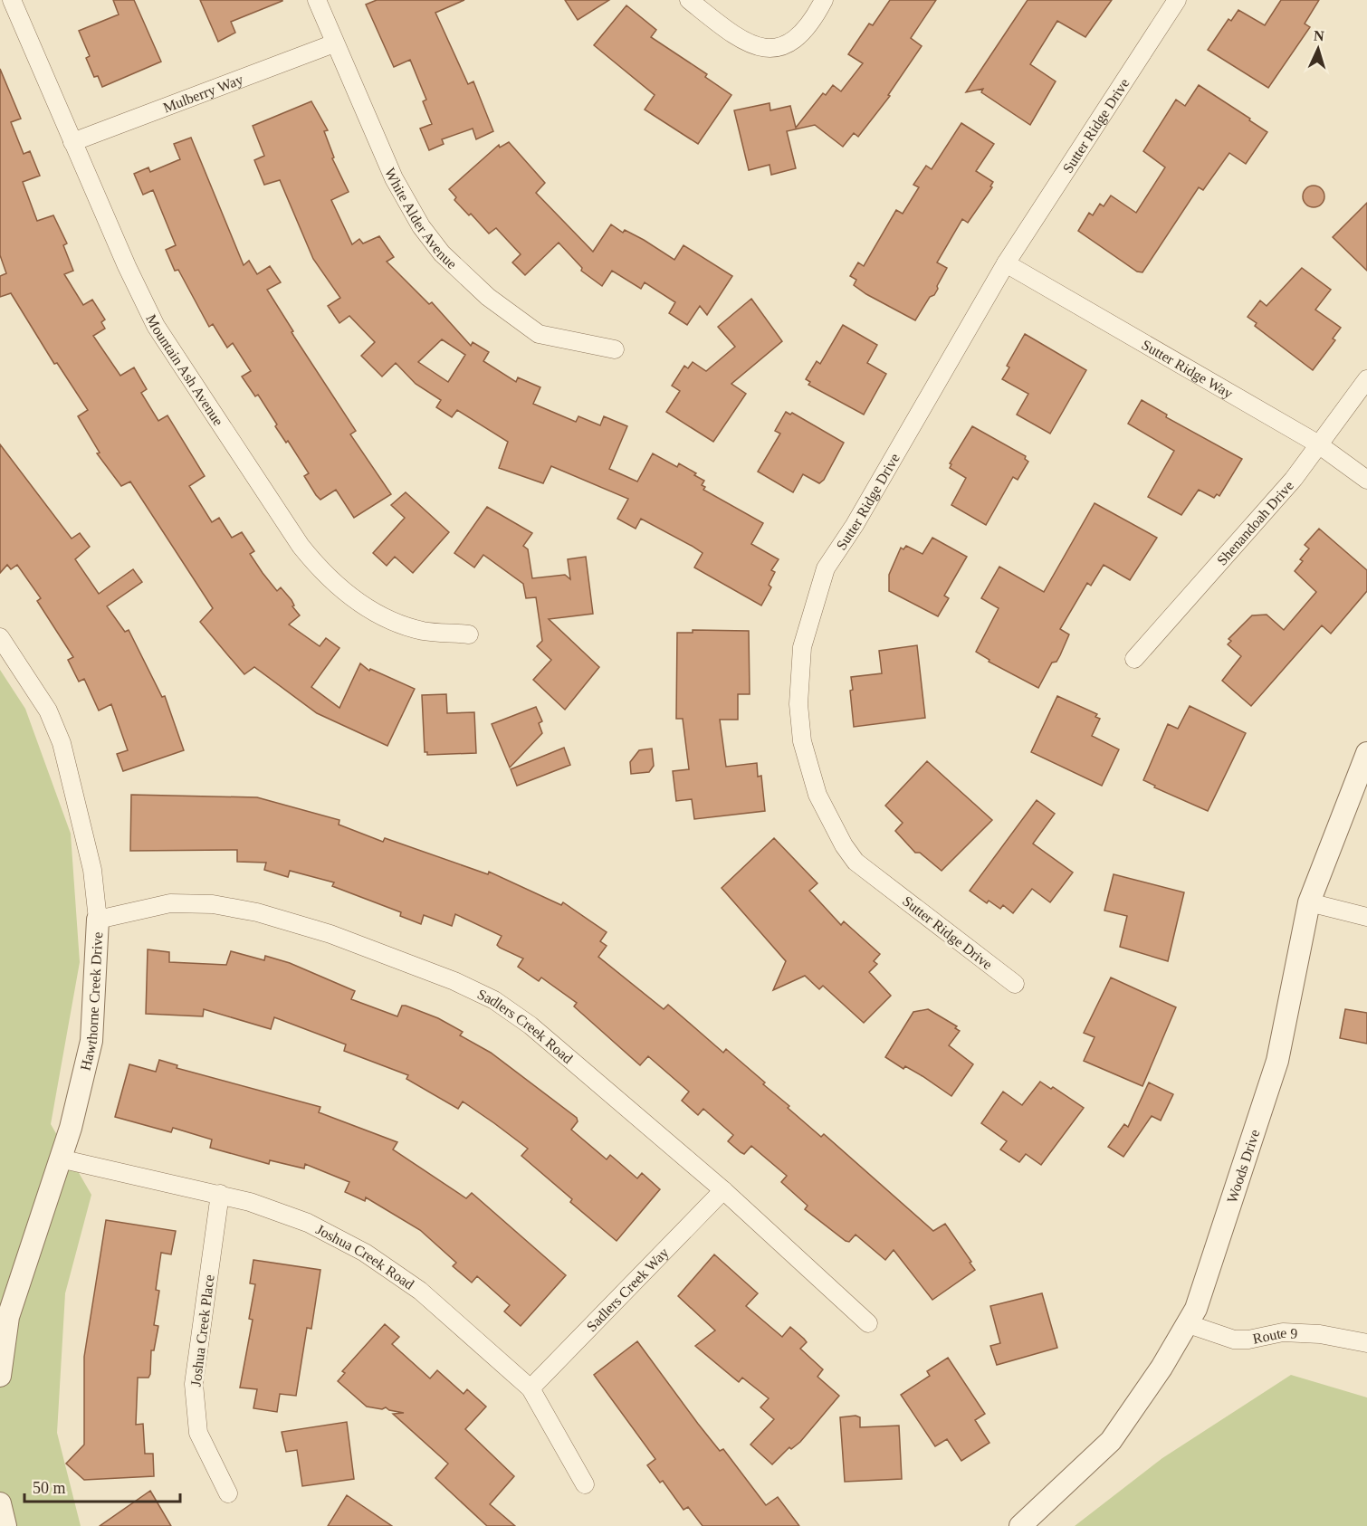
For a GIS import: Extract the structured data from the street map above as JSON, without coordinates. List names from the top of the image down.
{
  "streets": {
    "street": [
      "Mulberry Way",
      "Sutter Ridge Drive",
      "White Alder Avenue",
      "Mountain Ash Avenue",
      "Sutter Ridge Way",
      "Shenandoah Drive",
      "Hawthorne Creek Drive",
      "Sadlers Creek Road",
      "Woods Drive",
      "Joshua Creek Road",
      "Sadlers Creek Way",
      "Joshua Creek Place",
      "Route 9"
    ]
  },
  "crossings": [
    ["Mulberry Way", "White Alder Avenue"],
    ["Mulberry Way", "Mountain Ash Avenue"],
    ["Sutter Ridge Drive", "Sutter Ridge Way"],
    ["Sutter Ridge Way", "Shenandoah Drive"],
    ["Hawthorne Creek Drive", "Sadlers Creek Road"],
    ["Hawthorne Creek Drive", "Joshua Creek Road"],
    ["Sadlers Creek Road", "Sadlers Creek Way"],
    ["Woods Drive", "Route 9"],
    ["Joshua Creek Road", "Sadlers Creek Way"],
    ["Joshua Creek Road", "Joshua Creek Place"]
  ],
  "scale_bar": "50 m",
  "north": "top"
}
